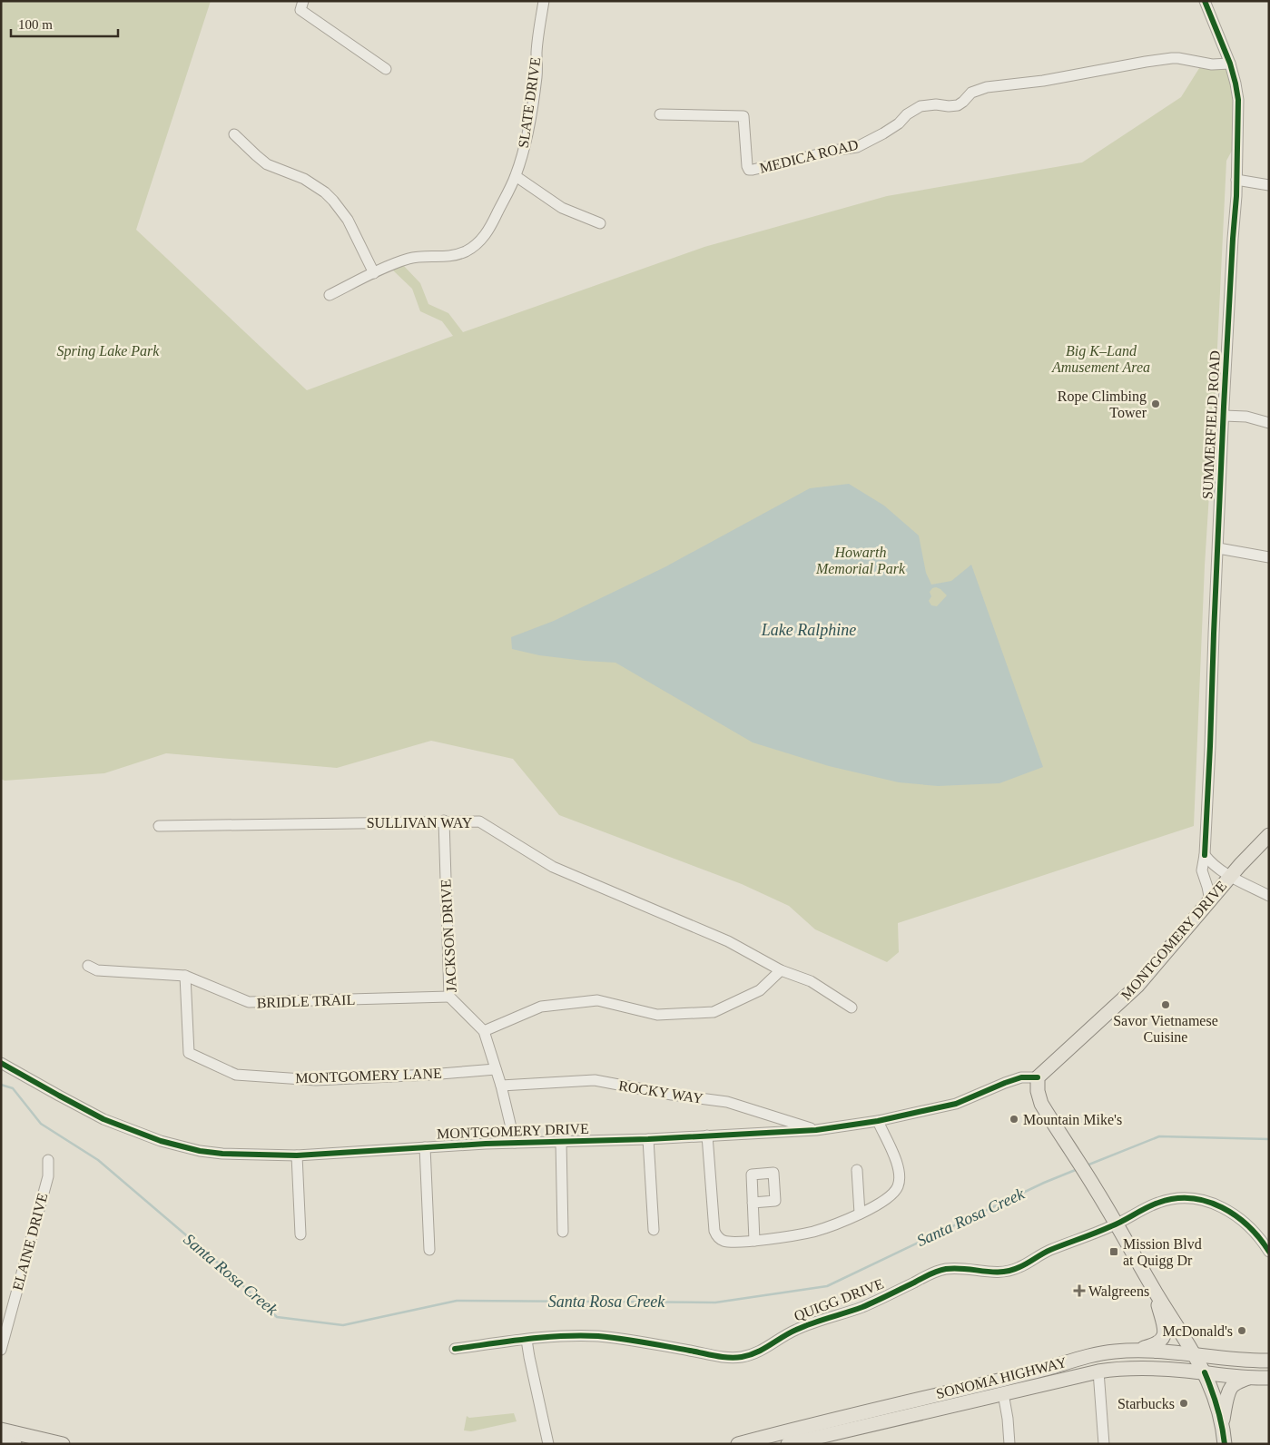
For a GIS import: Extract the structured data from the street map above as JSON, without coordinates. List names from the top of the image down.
{
  "streets": {
    "main road": ["MONTGOMERY DRIVE", "SONOMA HIGHWAY"],
    "street": [
      "SLATE DRIVE",
      "MEDICA ROAD",
      "SUMMERFIELD ROAD",
      "SULLIVAN WAY",
      "JACKSON DRIVE",
      "BRIDLE TRAIL",
      "MONTGOMERY LANE",
      "ROCKY WAY",
      "ELAINE DRIVE",
      "QUIGG DRIVE"
    ]
  },
  "crossings": [
    ["MEDICA ROAD", "SUMMERFIELD ROAD"],
    ["SUMMERFIELD ROAD", "MONTGOMERY DRIVE"],
    ["SULLIVAN WAY", "JACKSON DRIVE"],
    ["JACKSON DRIVE", "MONTGOMERY DRIVE"],
    ["JACKSON DRIVE", "BRIDLE TRAIL"],
    ["JACKSON DRIVE", "MONTGOMERY LANE"],
    ["JACKSON DRIVE", "ROCKY WAY"],
    ["MONTGOMERY DRIVE", "ROCKY WAY"],
    ["BRIDLE TRAIL", "MONTGOMERY LANE"]
  ],
  "water": ["Lake Ralphine", "Santa Rosa Creek"],
  "parks": ["Spring Lake Park", "Big K–Land Amusement Area", "Howarth Memorial Park"],
  "places": {
    "other": [
      "Rope Climbing Tower",
      "Savor Vietnamese Cuisine",
      "Mountain Mike's",
      "McDonald's",
      "Starbucks"
    ],
    "transit": ["Mission Blvd at Quigg Dr"],
    "health": ["Walgreens"]
  },
  "scale_bar": "100 m"
}
